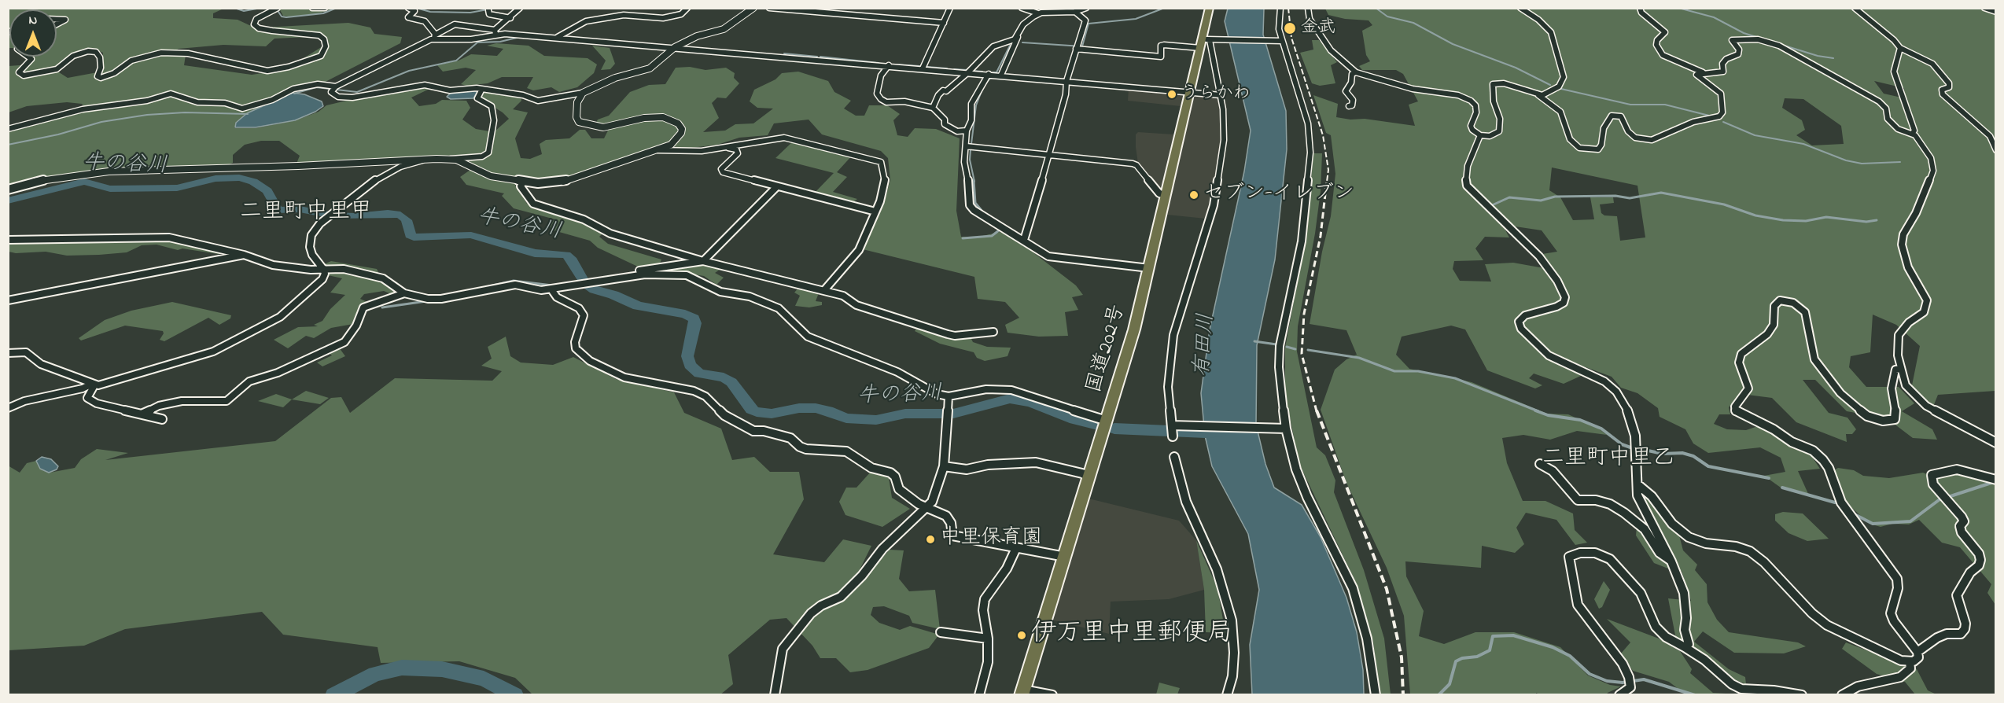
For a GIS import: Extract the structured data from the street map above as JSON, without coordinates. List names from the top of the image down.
{
  "streets": {
    "highway": ["国道202号"]
  },
  "districts": ["二里町中里甲", "二里町中里乙"],
  "water": ["牛の谷川", "有田川"],
  "places": [
    "金武",
    "うらかわ",
    "セブン-イレブン",
    "中里保育園",
    "伊万里中里郵便局"
  ],
  "north": "top"
}
